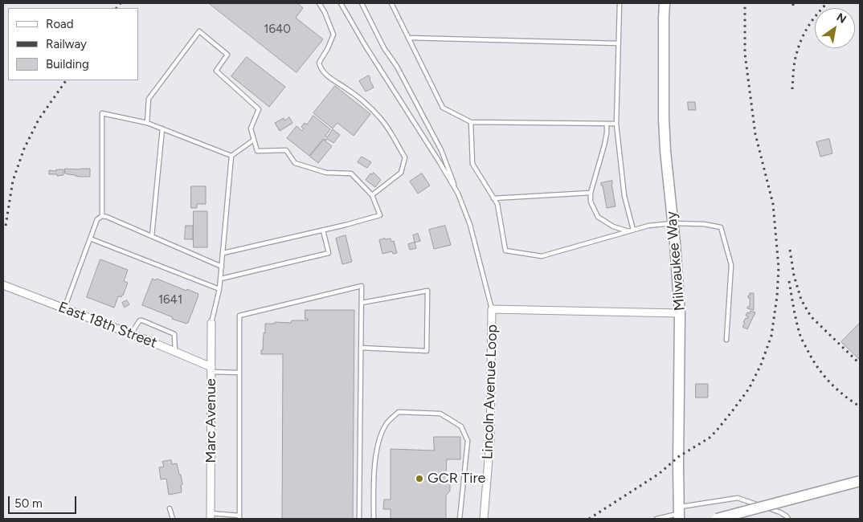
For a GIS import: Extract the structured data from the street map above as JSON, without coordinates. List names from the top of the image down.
{
  "streets": {
    "street": [
      "Milwaukee Way",
      "East 18th Street",
      "Lincoln Avenue Loop",
      "Marc Avenue"
    ]
  },
  "crossings": [
    ["Milwaukee Way", "Lincoln Avenue Loop"],
    ["East 18th Street", "Marc Avenue"]
  ],
  "places": ["GCR Tire"],
  "house_numbers": ["1640", "1641"],
  "legend": ["Road", "Railway", "Building"],
  "scale_bar": "50 m",
  "north": "top right"
}
